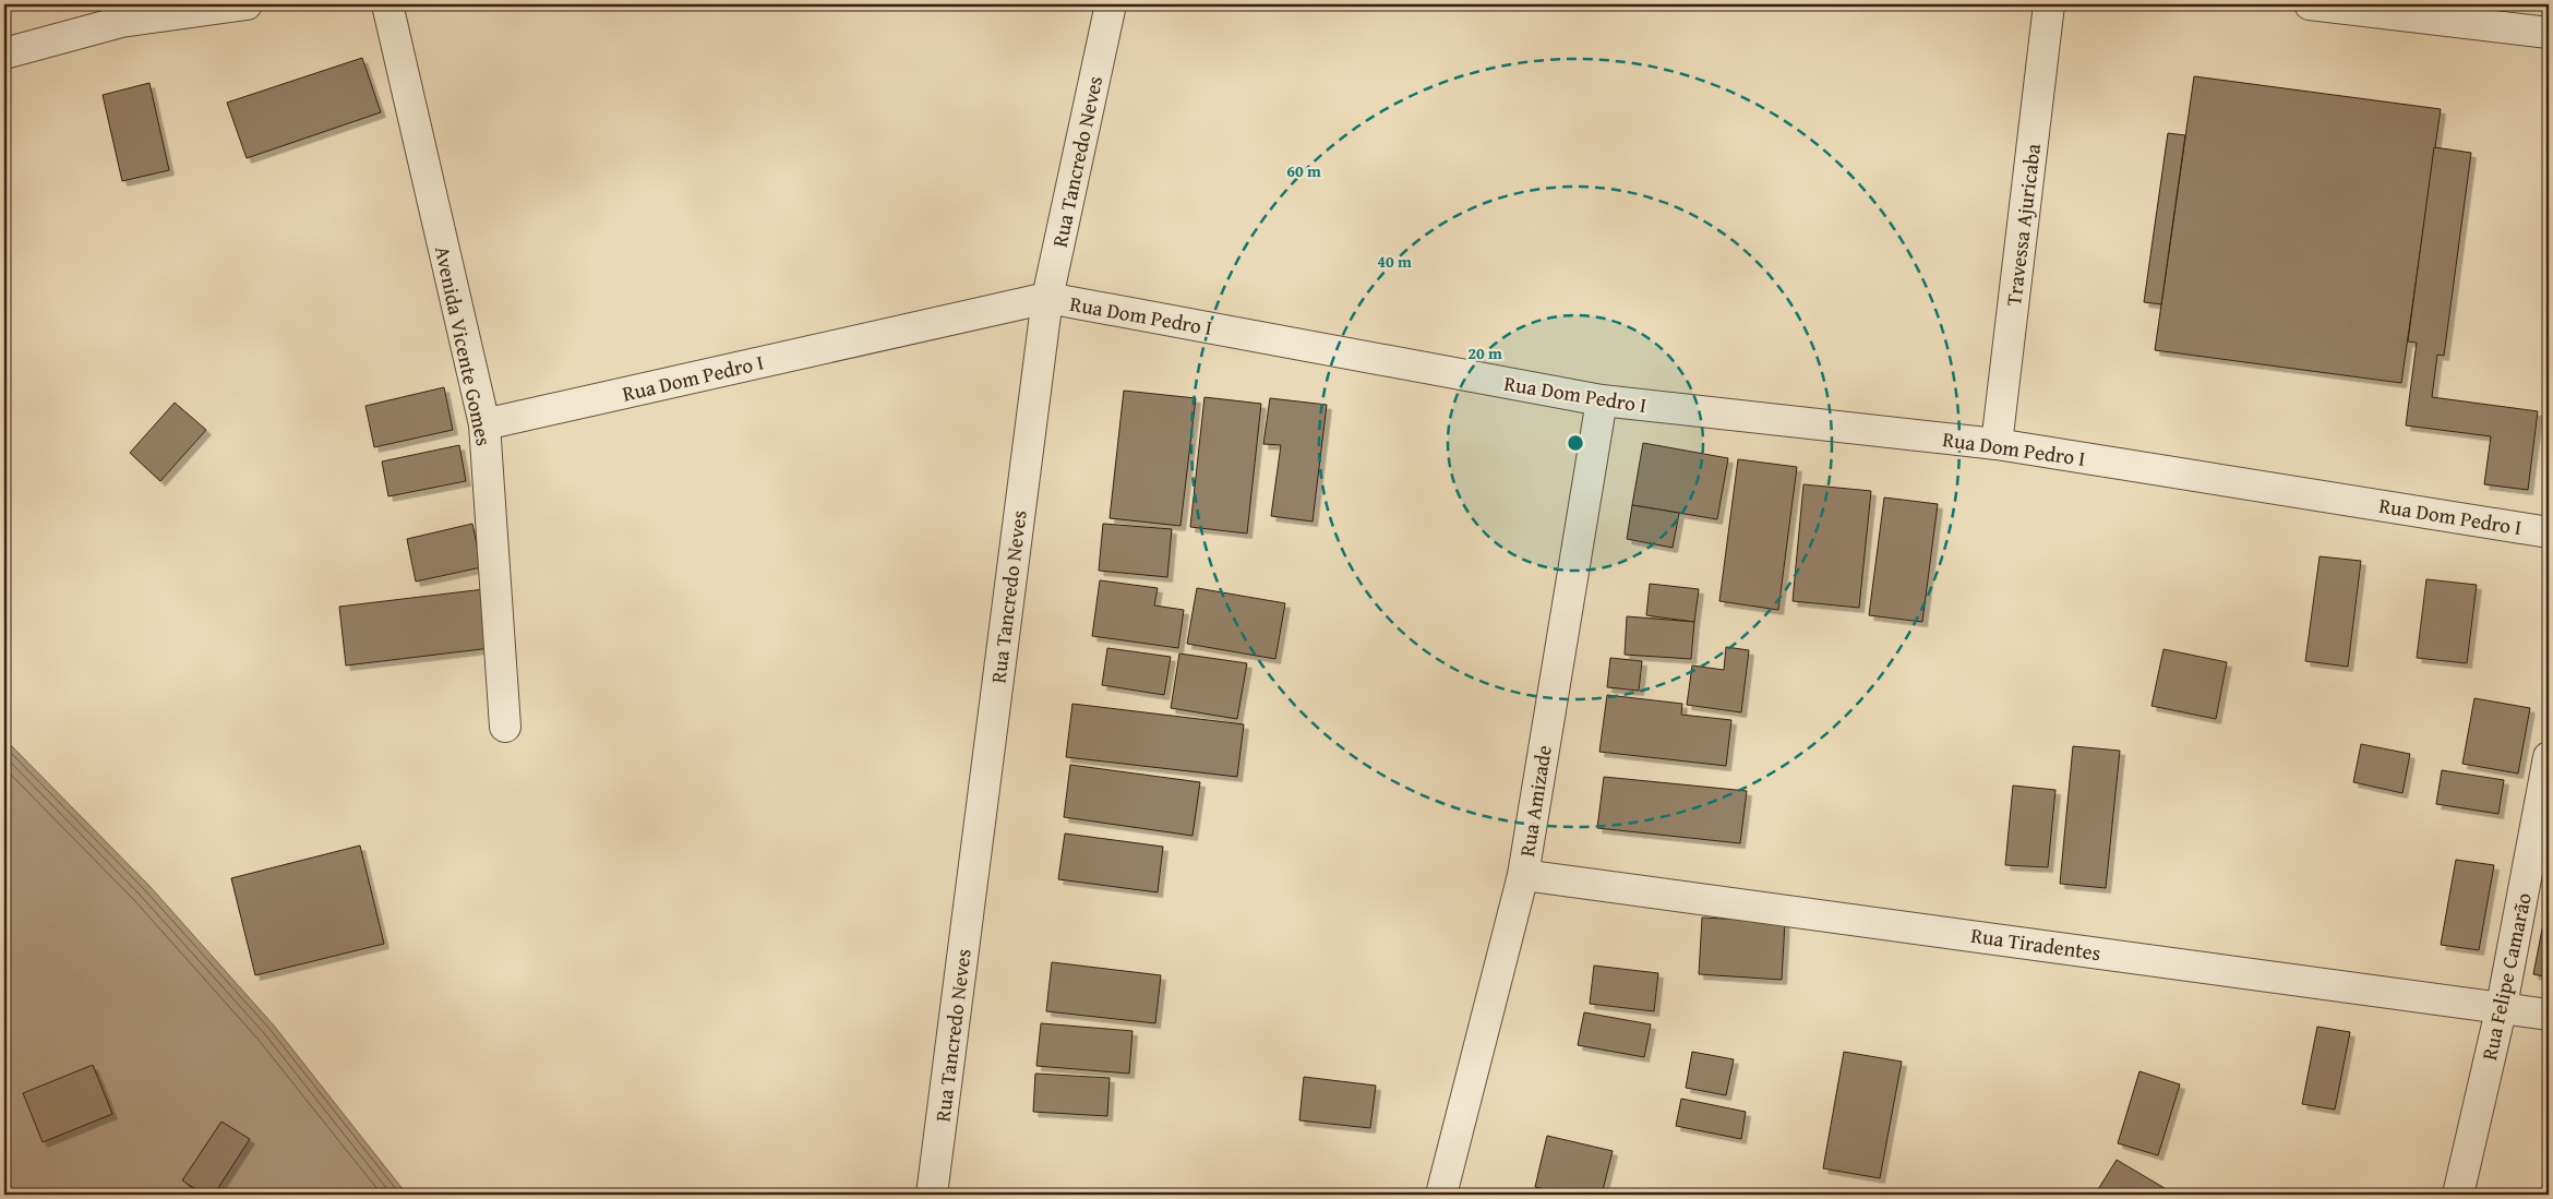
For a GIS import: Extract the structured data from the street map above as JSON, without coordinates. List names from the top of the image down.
{
  "streets": {
    "street": [
      "Rua Tancredo Neves",
      "Travessa Ajuricaba",
      "Rua Dom Pedro I",
      "Avenida Vicente Gomes",
      "Rua Amizade",
      "Rua Tiradentes",
      "Rua Felipe Camarão"
    ]
  },
  "crossings": [
    ["Rua Tancredo Neves", "Rua Dom Pedro I"],
    ["Travessa Ajuricaba", "Rua Dom Pedro I"],
    ["Rua Dom Pedro I", "Avenida Vicente Gomes"],
    ["Rua Dom Pedro I", "Rua Amizade"],
    ["Rua Amizade", "Rua Tiradentes"],
    ["Rua Tiradentes", "Rua Felipe Camarão"]
  ],
  "rings": ["60 m", "40 m", "20 m"]
}
